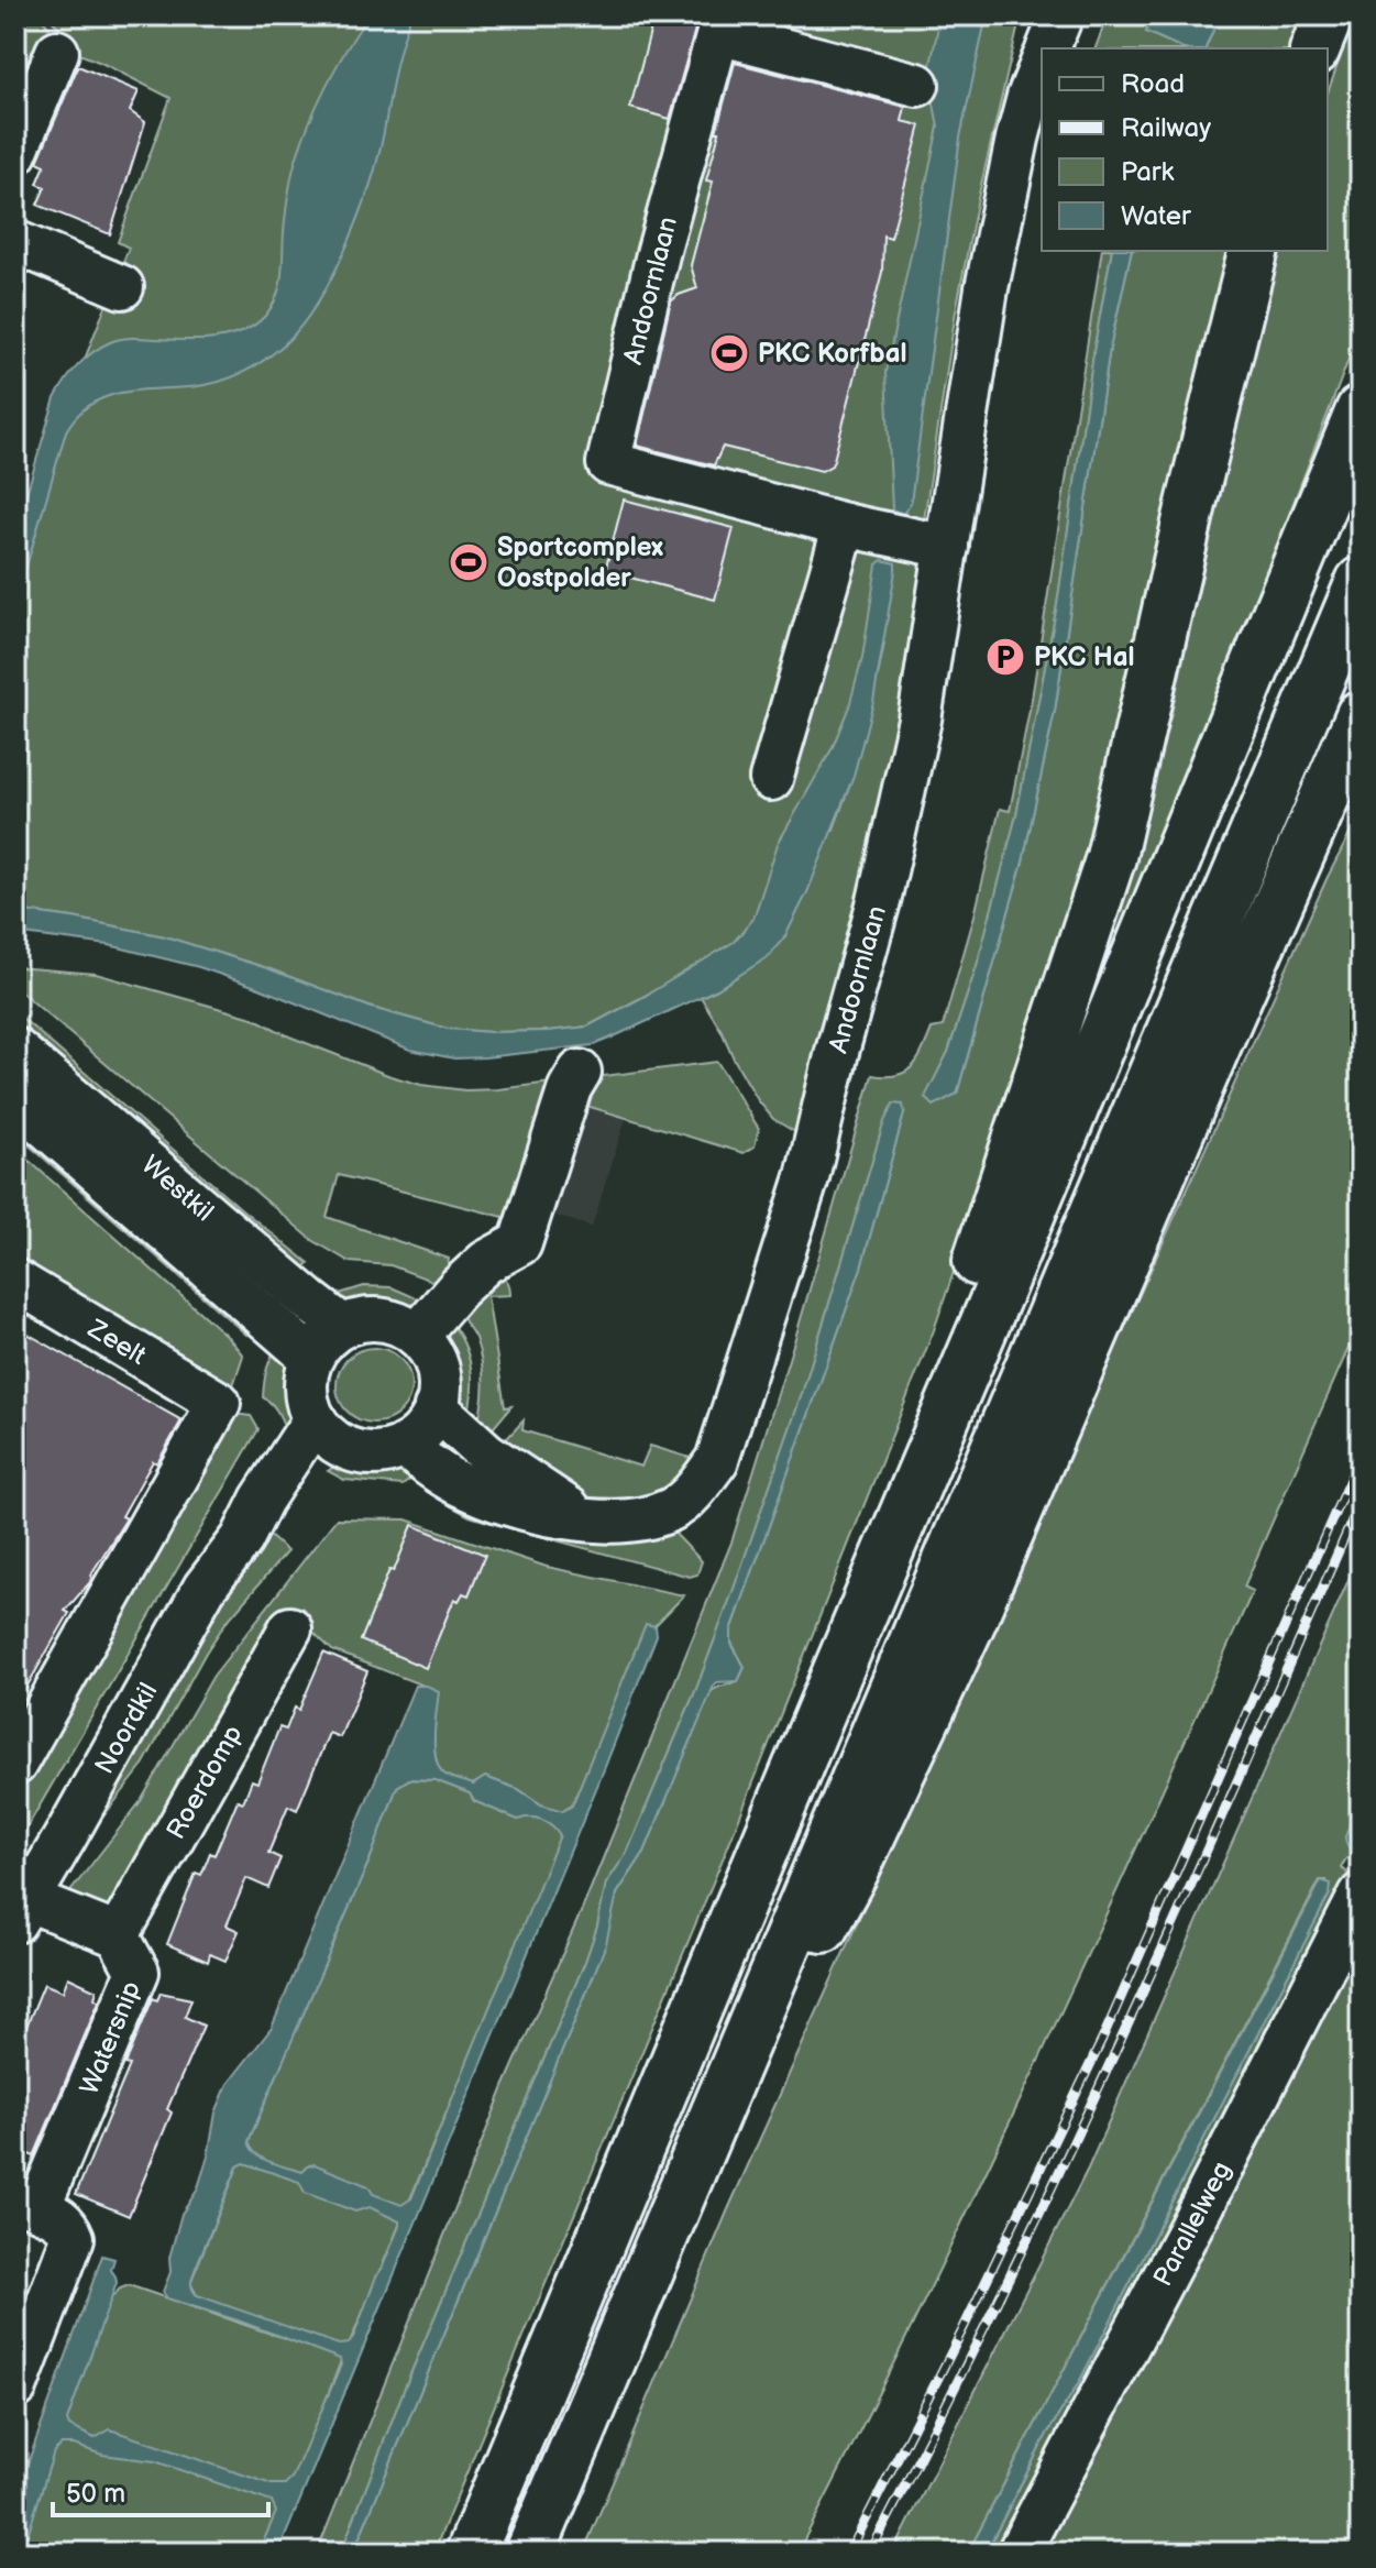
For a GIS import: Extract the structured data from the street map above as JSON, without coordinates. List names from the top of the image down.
{
  "streets": {
    "street": [
      "Andoornlaan",
      "Westkil",
      "Zeelt",
      "Noordkil",
      "Roerdomp",
      "Watersnip",
      "Parallelweg"
    ]
  },
  "crossings": [
    ["Andoornlaan", "Westkil"],
    ["Andoornlaan", "Noordkil"],
    ["Westkil", "Noordkil"],
    ["Roerdomp", "Watersnip"]
  ],
  "places": {
    "sports": ["PKC Korfbal", "Sportcomplex Oostpolder"],
    "parking": ["PKC Hal"]
  },
  "legend": [
    "Road",
    "Railway",
    "Park",
    "Water"
  ],
  "scale_bar": "50 m"
}
